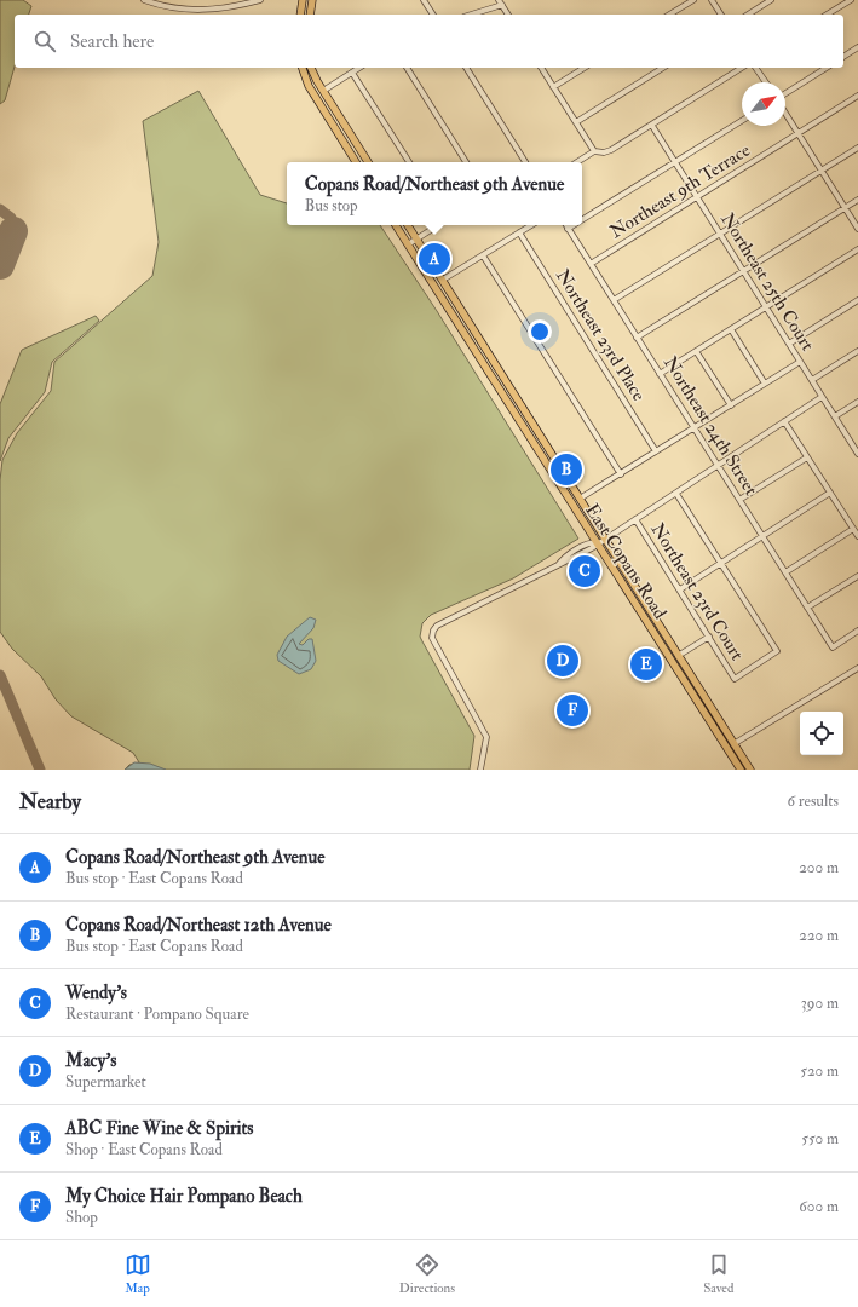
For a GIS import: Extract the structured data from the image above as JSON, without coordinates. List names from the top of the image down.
{
  "streets": {
    "main road": ["East Copans Road"],
    "street": [
      "Northeast 9th Terrace",
      "Northeast 25th Court",
      "Northeast 23rd Place",
      "Northeast 24th Street",
      "Northeast 23rd Court"
    ]
  },
  "crossings": [
    ["Northeast 9th Terrace", "Northeast 25th Court"],
    ["Northeast 9th Terrace", "Northeast 24th Street"]
  ],
  "north": "top right",
  "page": {
    "search": "Search here",
    "popup": ["Copans Road/Northeast 9th Avenue", "Bus stop"],
    "pins": [
      "A",
      "B",
      "C",
      "D",
      "E",
      "F"
    ],
    "heading": ["Nearby", "6 results"],
    "list": [
      {
        "mark": "A",
        "name": "Copans Road/Northeast 9th Avenue",
        "note": "Bus stop · East Copans Road",
        "value": "200 m"
      },
      {
        "mark": "B",
        "name": "Copans Road/Northeast 12th Avenue",
        "note": "Bus stop · East Copans Road",
        "value": "220 m"
      },
      {
        "mark": "C",
        "name": "Wendy's",
        "note": "Restaurant · Pompano Square",
        "value": "390 m"
      },
      {
        "mark": "D",
        "name": "Macy's",
        "note": "Supermarket",
        "value": "520 m"
      },
      {
        "mark": "E",
        "name": "ABC Fine Wine & Spirits",
        "note": "Shop · East Copans Road",
        "value": "550 m"
      },
      {
        "mark": "F",
        "name": "My Choice Hair Pompano Beach",
        "note": "Shop",
        "value": "600 m"
      }
    ],
    "nav": ["Map", "Directions", "Saved"]
  }
}
